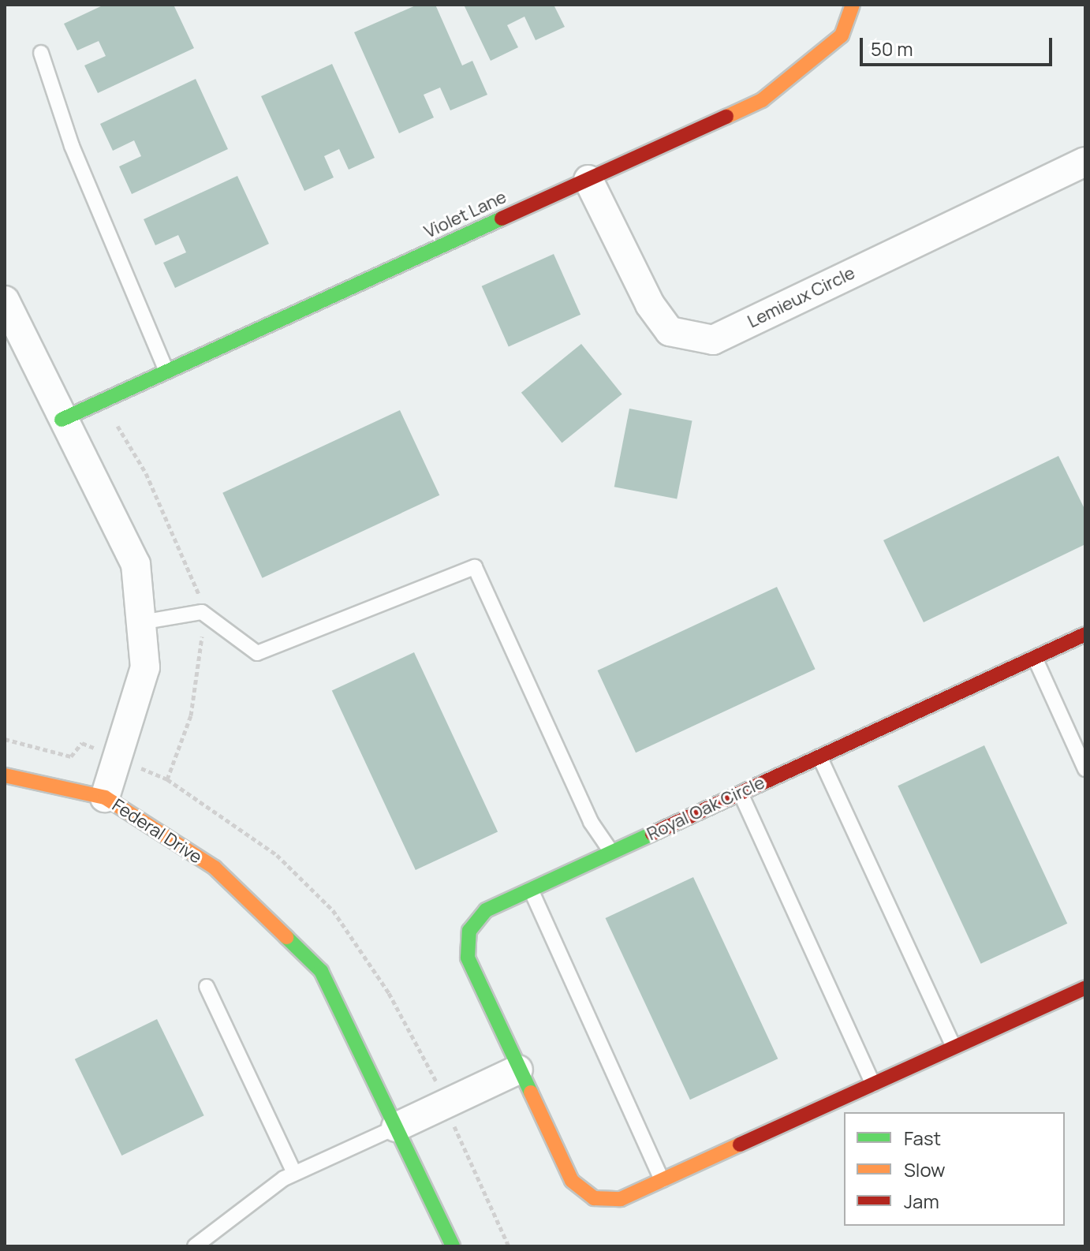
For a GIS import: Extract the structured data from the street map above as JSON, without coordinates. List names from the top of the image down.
{
  "streets": {
    "street": [
      "Violet Lane",
      "Lemieux Circle",
      "Royal Oak Circle",
      "Federal Drive"
    ]
  },
  "crossings": [
    ["Violet Lane", "Lemieux Circle"],
    ["Violet Lane", "Federal Drive"]
  ],
  "legend": ["Fast", "Slow", "Jam"],
  "scale_bar": "50 m"
}
